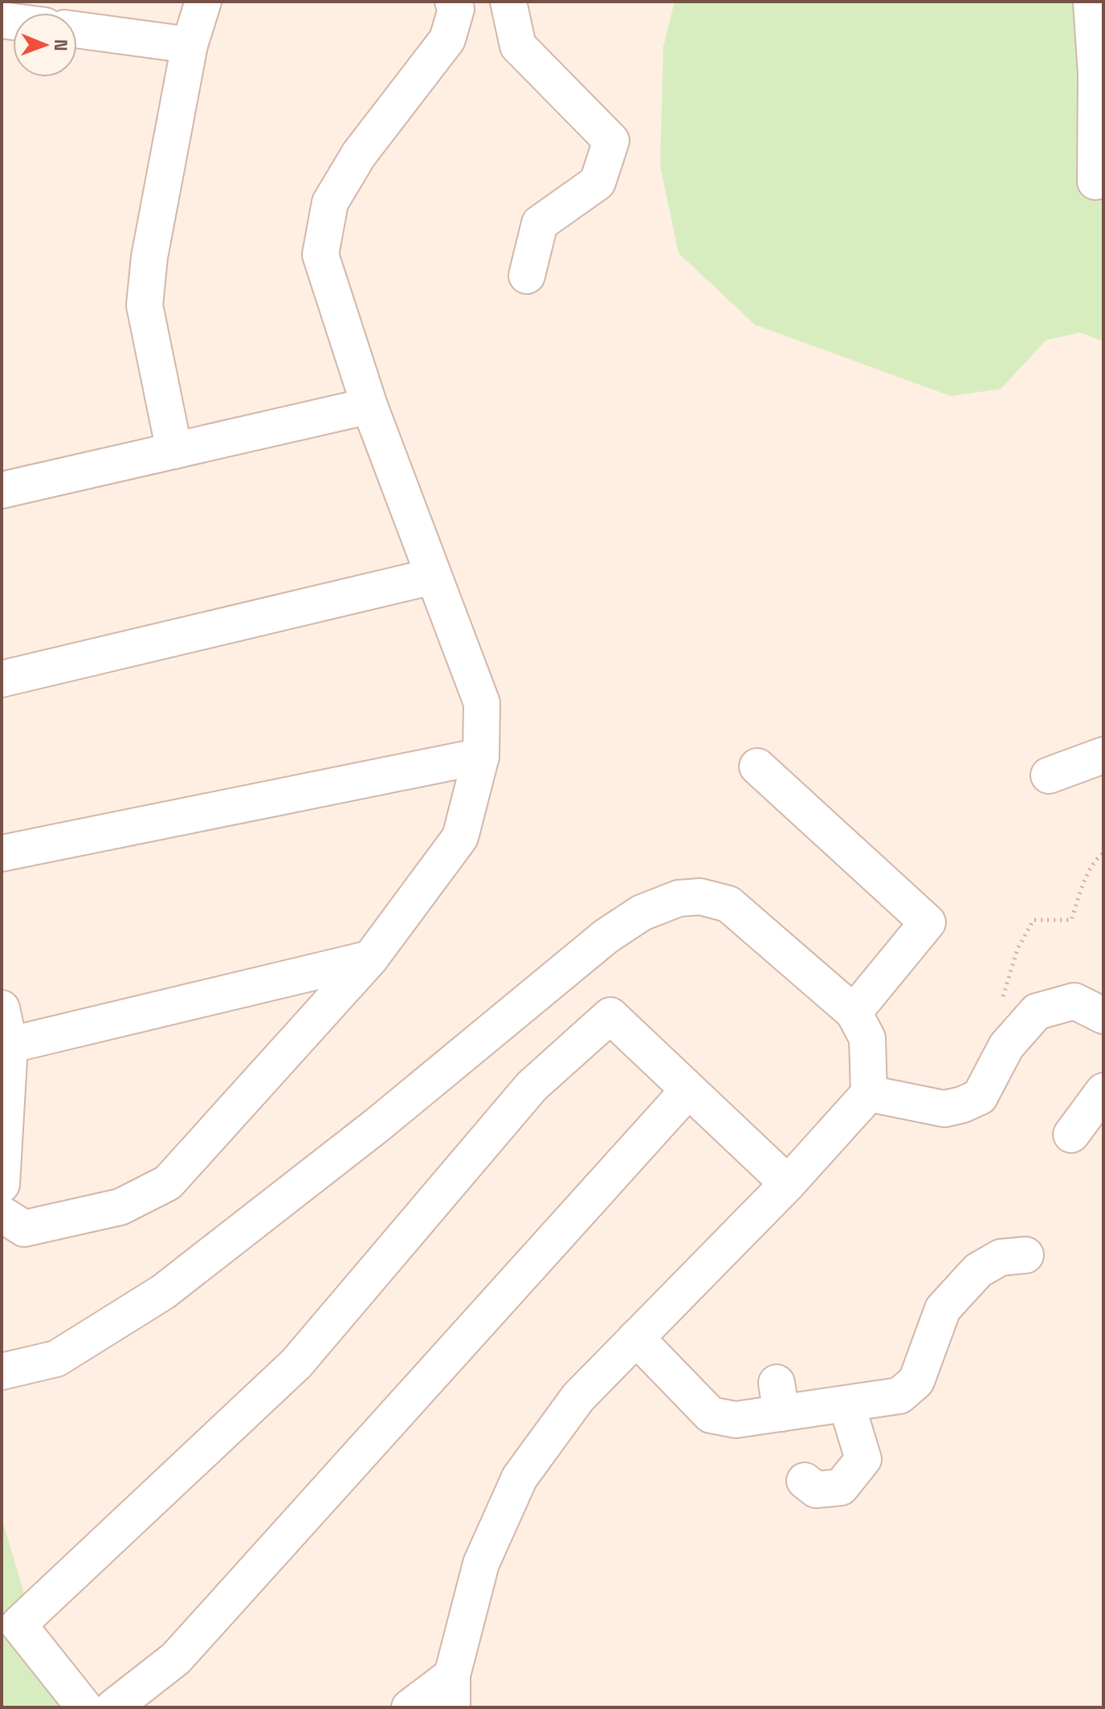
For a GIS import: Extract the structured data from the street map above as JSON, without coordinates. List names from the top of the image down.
{
  "north": "right"
}
